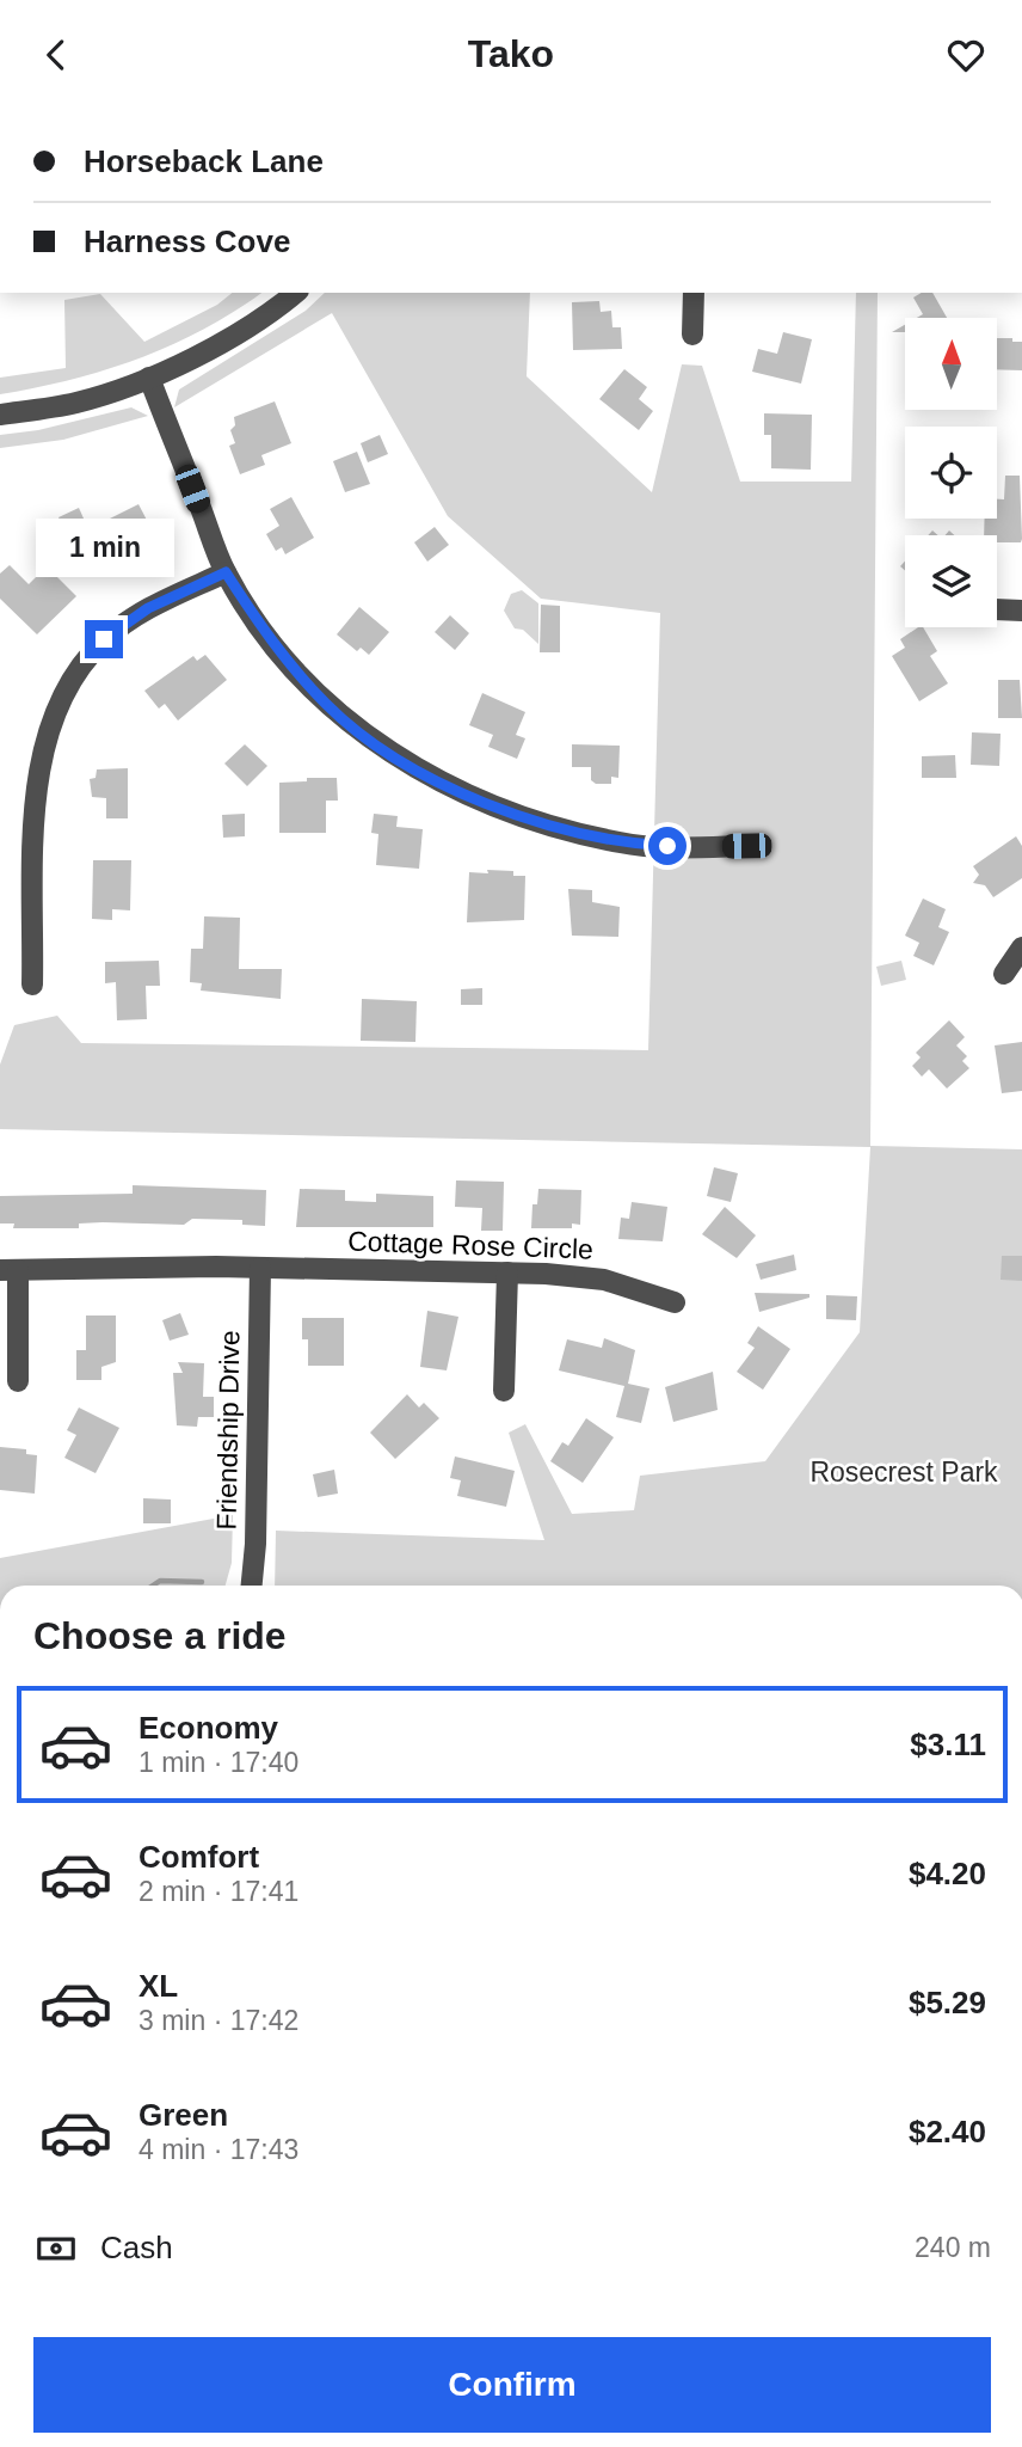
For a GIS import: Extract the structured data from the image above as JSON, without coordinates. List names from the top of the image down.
{
  "streets": {
    "street": ["Cottage Rose Circle", "Friendship Drive"]
  },
  "crossings": [
    ["Cottage Rose Circle", "Friendship Drive"]
  ],
  "parks": ["Rosecrest Park"],
  "north": "top",
  "page": {
    "header": "Tako",
    "banner": ["Horseback Lane", "Harness Cove"],
    "bubble": "1 min",
    "heading": "Choose a ride",
    "list": [
      {
        "name": "Economy",
        "note": "1 min · 17:40",
        "value": "$3.11"
      },
      {
        "name": "Comfort",
        "note": "2 min · 17:41",
        "value": "$4.20"
      },
      {
        "name": "XL",
        "note": "3 min · 17:42",
        "value": "$5.29"
      },
      {
        "name": "Green",
        "note": "4 min · 17:43",
        "value": "$2.40"
      }
    ],
    "pay": ["Cash", "240 m"],
    "buttons": "Confirm"
  }
}
